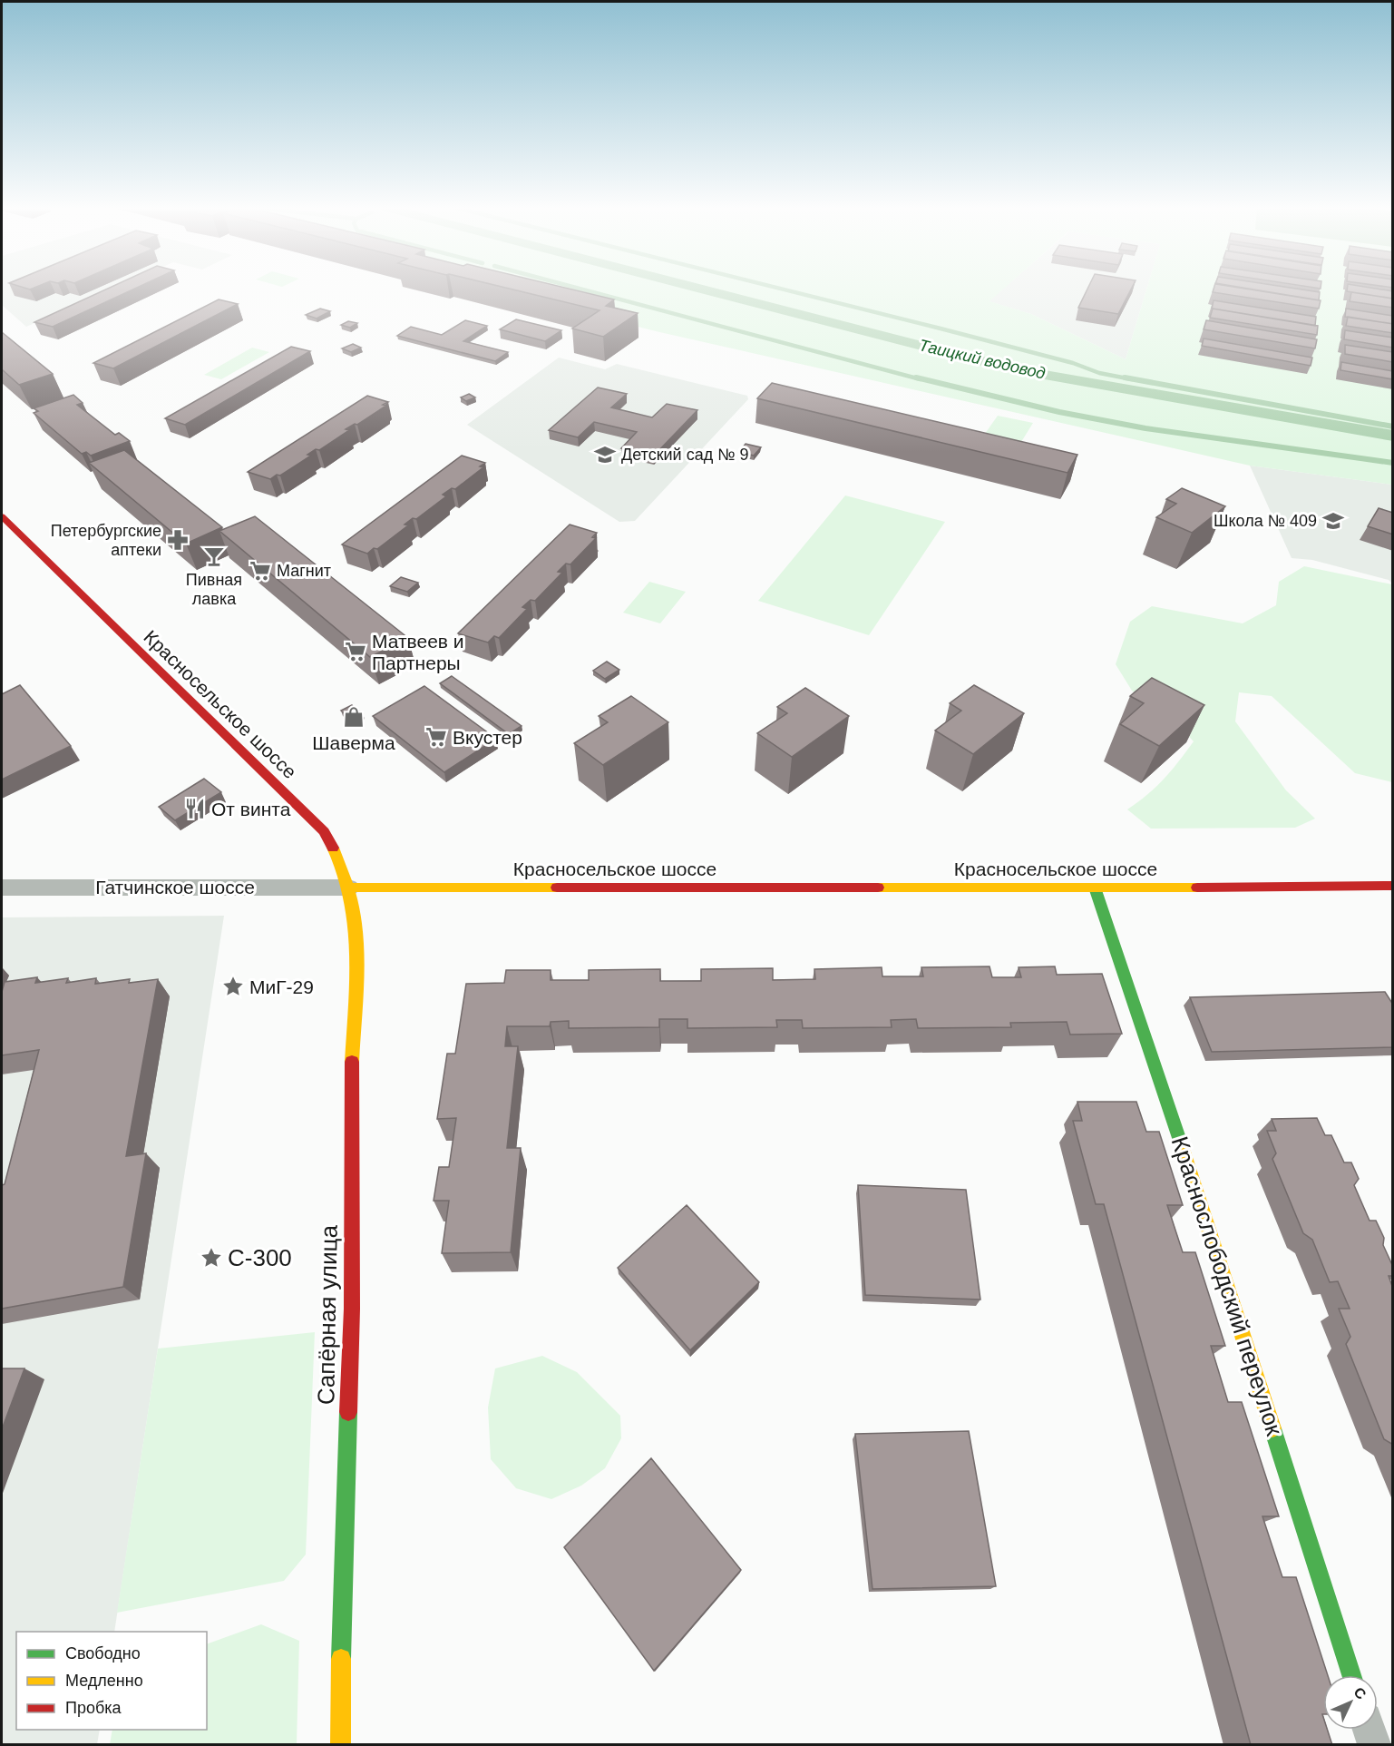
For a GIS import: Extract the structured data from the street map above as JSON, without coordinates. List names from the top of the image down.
{
  "streets": {
    "main road": ["Красносельское шоссе", "Краснослободский переулок", "Сапёрная улица"],
    "street": ["Гатчинское шоссе"]
  },
  "crossings": [
    ["Красносельское шоссе", "Гатчинское шоссе"],
    ["Красносельское шоссе", "Краснослободский переулок"],
    ["Красносельское шоссе", "Сапёрная улица"],
    ["Гатчинское шоссе", "Сапёрная улица"]
  ],
  "water": ["Таицкий водовод"],
  "places": {
    "school or university": ["Детский сад № 9", "Школа № 409"],
    "pharmacy": ["Петербургские аптеки"],
    "bar": ["Пивная лавка"],
    "supermarket": ["Магнит", "Матвеев и Партнеры", "Вкустер"],
    "shop": ["Шаверма"],
    "restaurant": ["От винта"],
    "place": ["МиГ-29", "С-300"]
  },
  "legend": ["Свободно", "Медленно", "Пробка"],
  "north": "top right"
}
